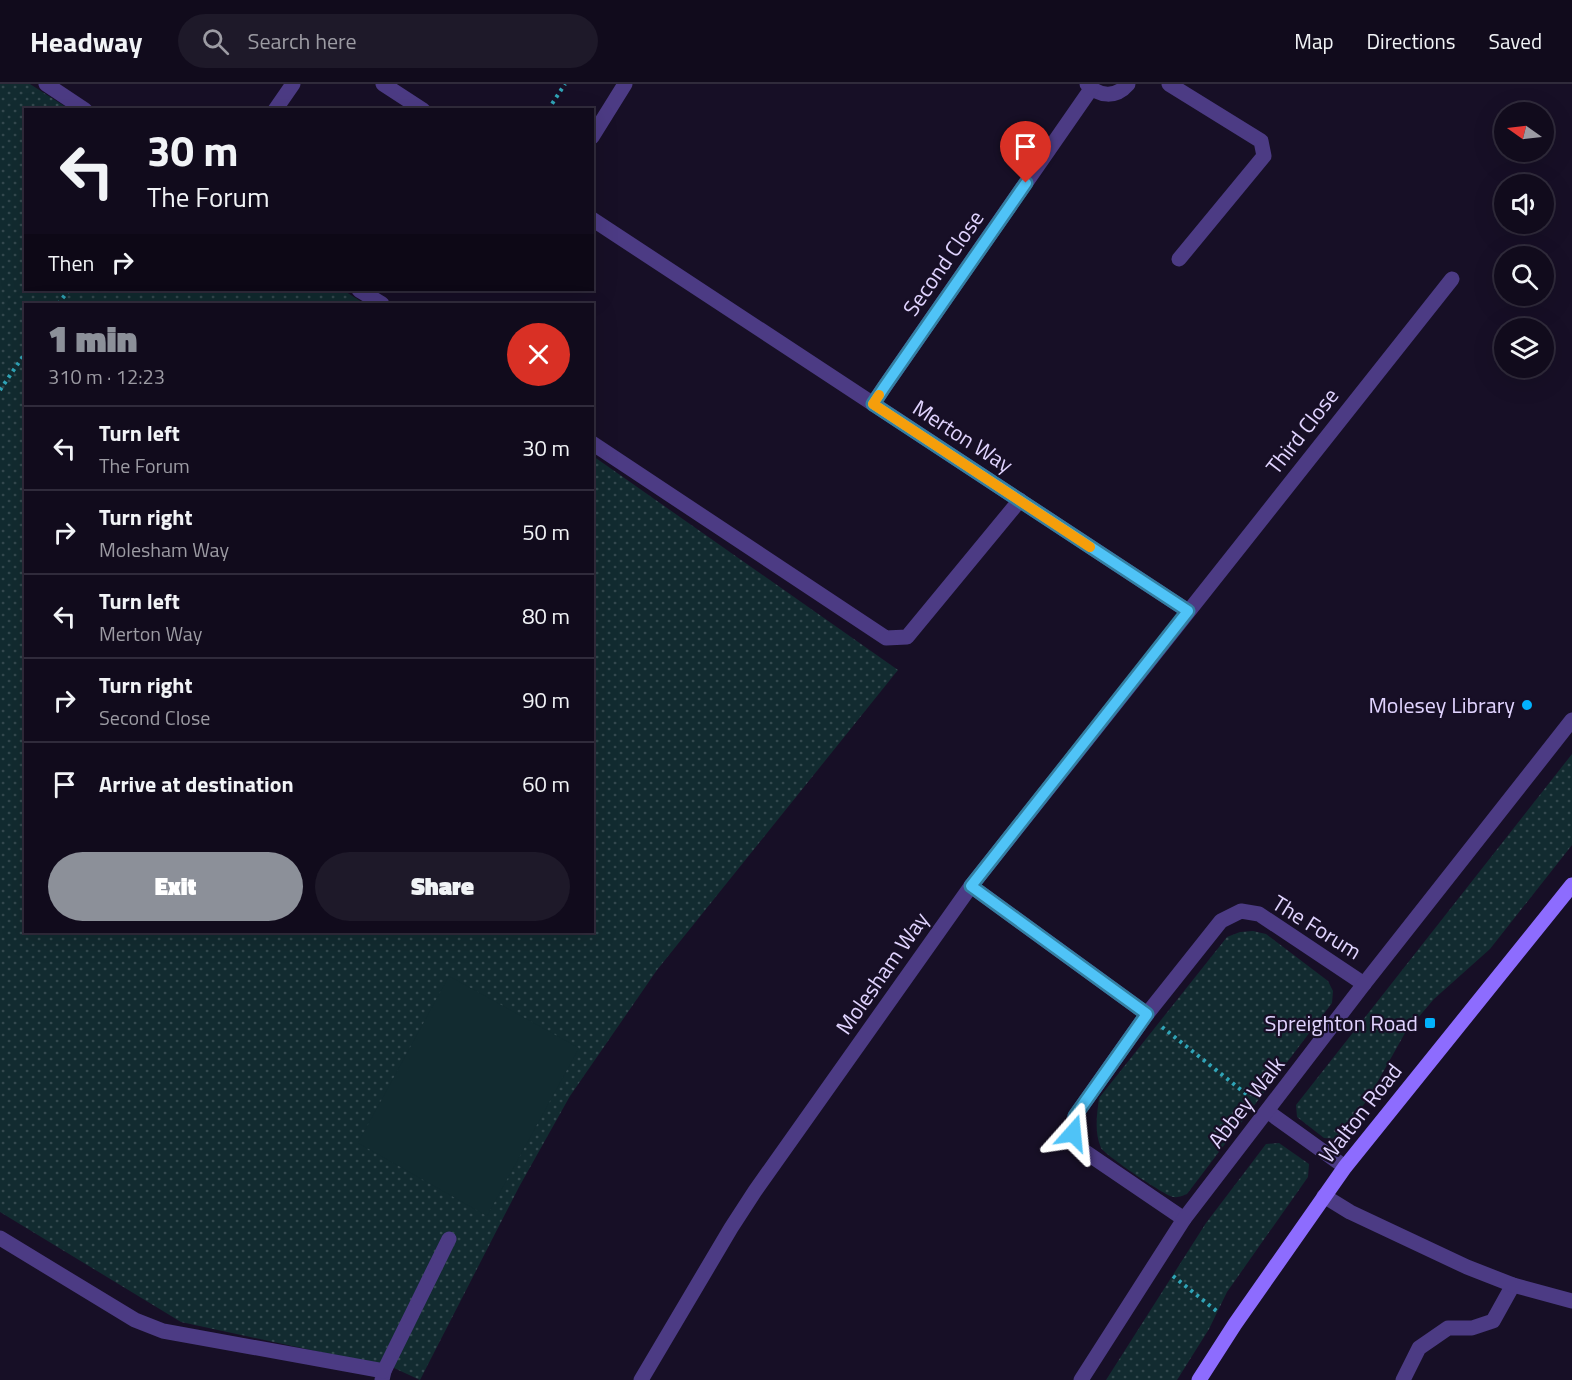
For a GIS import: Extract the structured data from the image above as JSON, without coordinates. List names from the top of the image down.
{
  "streets": {
    "main road": ["Walton Road"],
    "street": [
      "Second Close",
      "Third Close",
      "Merton Way",
      "The Forum",
      "Molesham Way",
      "Abbey Walk"
    ]
  },
  "crossings": [
    ["Second Close", "Merton Way"],
    ["Third Close", "Merton Way"],
    ["Third Close", "Molesham Way"],
    ["Merton Way", "Molesham Way"],
    ["The Forum", "Abbey Walk"]
  ],
  "places": {
    "other": ["Molesey Library"],
    "transit": ["Spreighton Road"]
  },
  "north": "left",
  "page": {
    "header": "Headway",
    "search": "Search here",
    "nav": ["Map", "Directions", "Saved"],
    "turn": ["30 m", "The Forum"],
    "then": "Then",
    "heading": ["1 min", "310 m · 12:23"],
    "list": [
      {
        "name": "Turn left",
        "note": "The Forum",
        "value": "30 m"
      },
      {
        "name": "Turn right",
        "note": "Molesham Way",
        "value": "50 m"
      },
      {
        "name": "Turn left",
        "note": "Merton Way",
        "value": "80 m"
      },
      {
        "name": "Turn right",
        "note": "Second Close",
        "value": "90 m"
      },
      {
        "name": "Arrive at destination",
        "value": "60 m"
      }
    ],
    "buttons": ["Exit", "Share"]
  }
}
